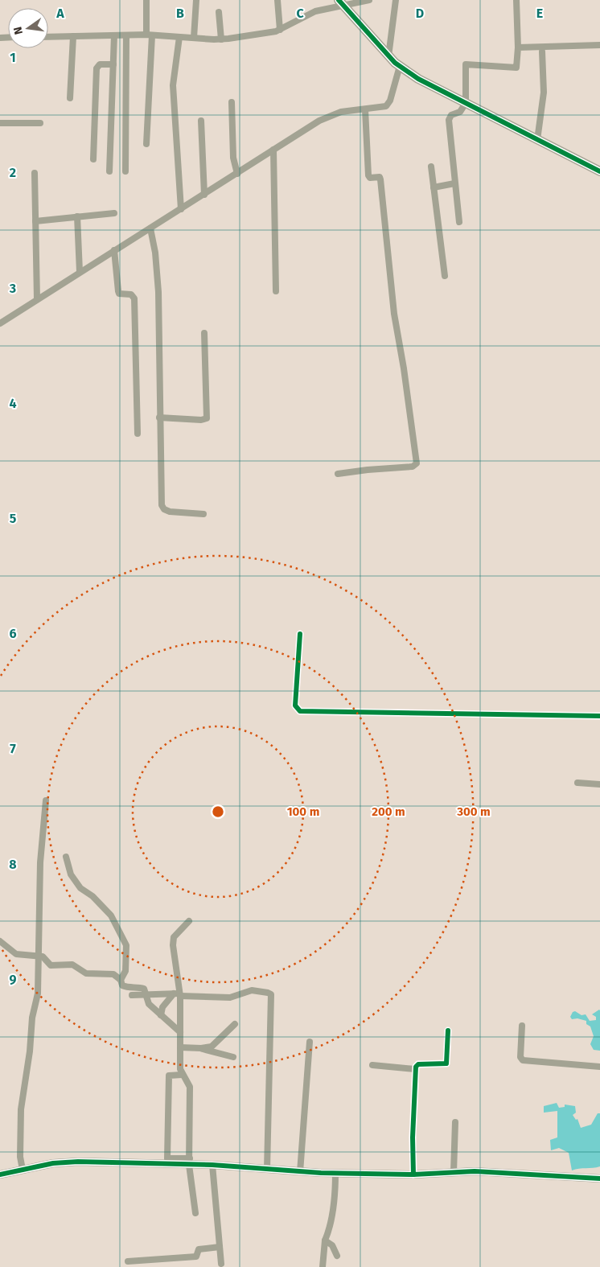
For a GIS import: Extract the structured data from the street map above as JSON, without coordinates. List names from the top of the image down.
{
  "north": "left",
  "grid": {
    "columns": [
      "A",
      "B",
      "C",
      "D",
      "E"
    ],
    "rows": [
      "1",
      "2",
      "3",
      "4",
      "5",
      "6",
      "7",
      "8",
      "9"
    ]
  },
  "rings": ["100 m", "200 m", "300 m"]
}
